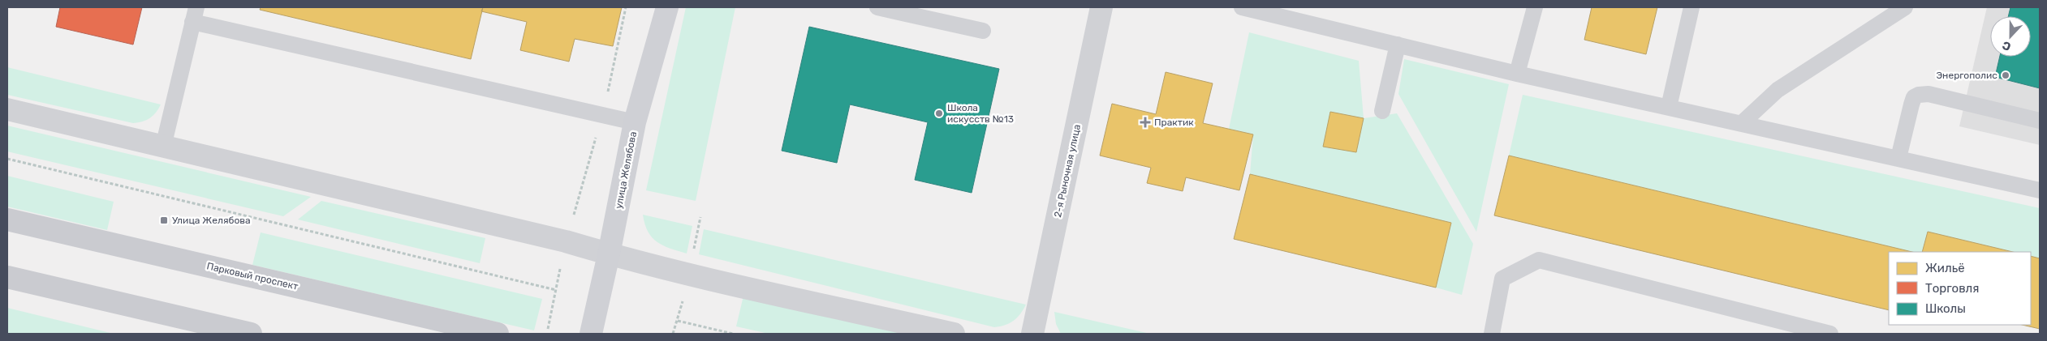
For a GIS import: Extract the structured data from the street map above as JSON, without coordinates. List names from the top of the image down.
{
  "streets": {
    "main road": ["Парковый проспект"],
    "street": ["улица Желябова", "2-я Рыночная улица"]
  },
  "places": {
    "other": ["Энергополис", "Школа искусств №13"],
    "health": ["Практик"],
    "transit": ["Улица Желябова"]
  },
  "legend": ["Жильё", "Торговля", "Школы"],
  "north": "bottom"
}
